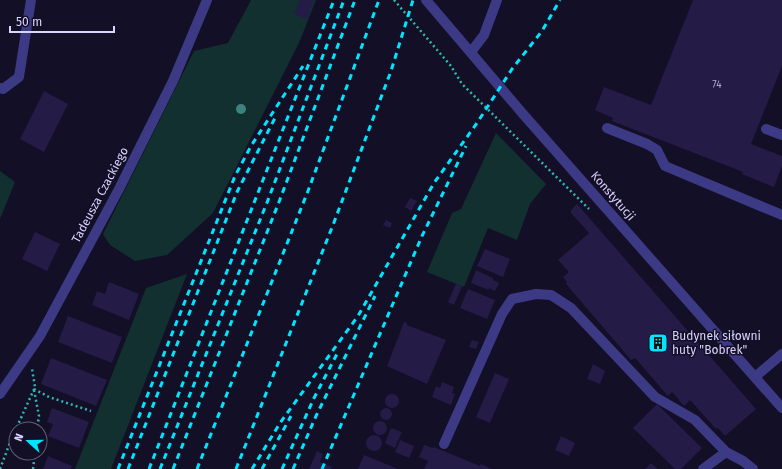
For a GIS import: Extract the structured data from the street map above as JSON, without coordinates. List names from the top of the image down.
{
  "streets": {
    "street": ["Tadeusza Czackiego", "Konstytucji"]
  },
  "places": {
    "building": ["Budynek siłowni huty \"Bobrek\""]
  },
  "house_numbers": ["74"],
  "scale_bar": "50 m",
  "north": "left"
}
